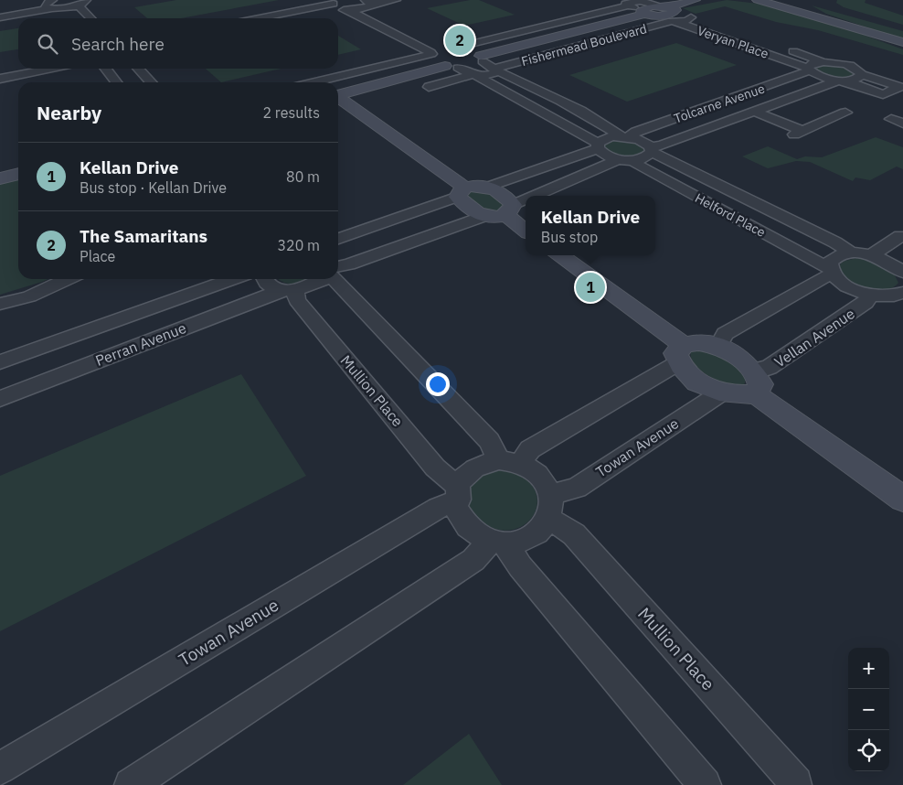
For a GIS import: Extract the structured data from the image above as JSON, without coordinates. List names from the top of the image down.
{
  "streets": {
    "street": [
      "Veryan Place",
      "Fishermead Boulevard",
      "Tolcarne Avenue",
      "Helford Place",
      "Vellan Avenue",
      "Perran Avenue",
      "Mullion Place",
      "Towan Avenue"
    ]
  },
  "crossings": [
    ["Veryan Place", "Fishermead Boulevard"],
    ["Veryan Place", "Tolcarne Avenue"],
    ["Fishermead Boulevard", "Helford Place"],
    ["Tolcarne Avenue", "Helford Place"],
    ["Helford Place", "Vellan Avenue"],
    ["Perran Avenue", "Mullion Place"],
    ["Mullion Place", "Towan Avenue"]
  ],
  "page": {
    "search": "Search here",
    "pins": ["2", "1"],
    "heading": ["Nearby", "2 results"],
    "list": [
      {
        "mark": "1",
        "name": "Kellan Drive",
        "note": "Bus stop · Kellan Drive",
        "value": "80 m"
      },
      {
        "mark": "2",
        "name": "The Samaritans",
        "note": "Place",
        "value": "320 m"
      }
    ],
    "popup": ["Kellan Drive", "Bus stop"],
    "map_buttons": ["+", "−"]
  }
}
